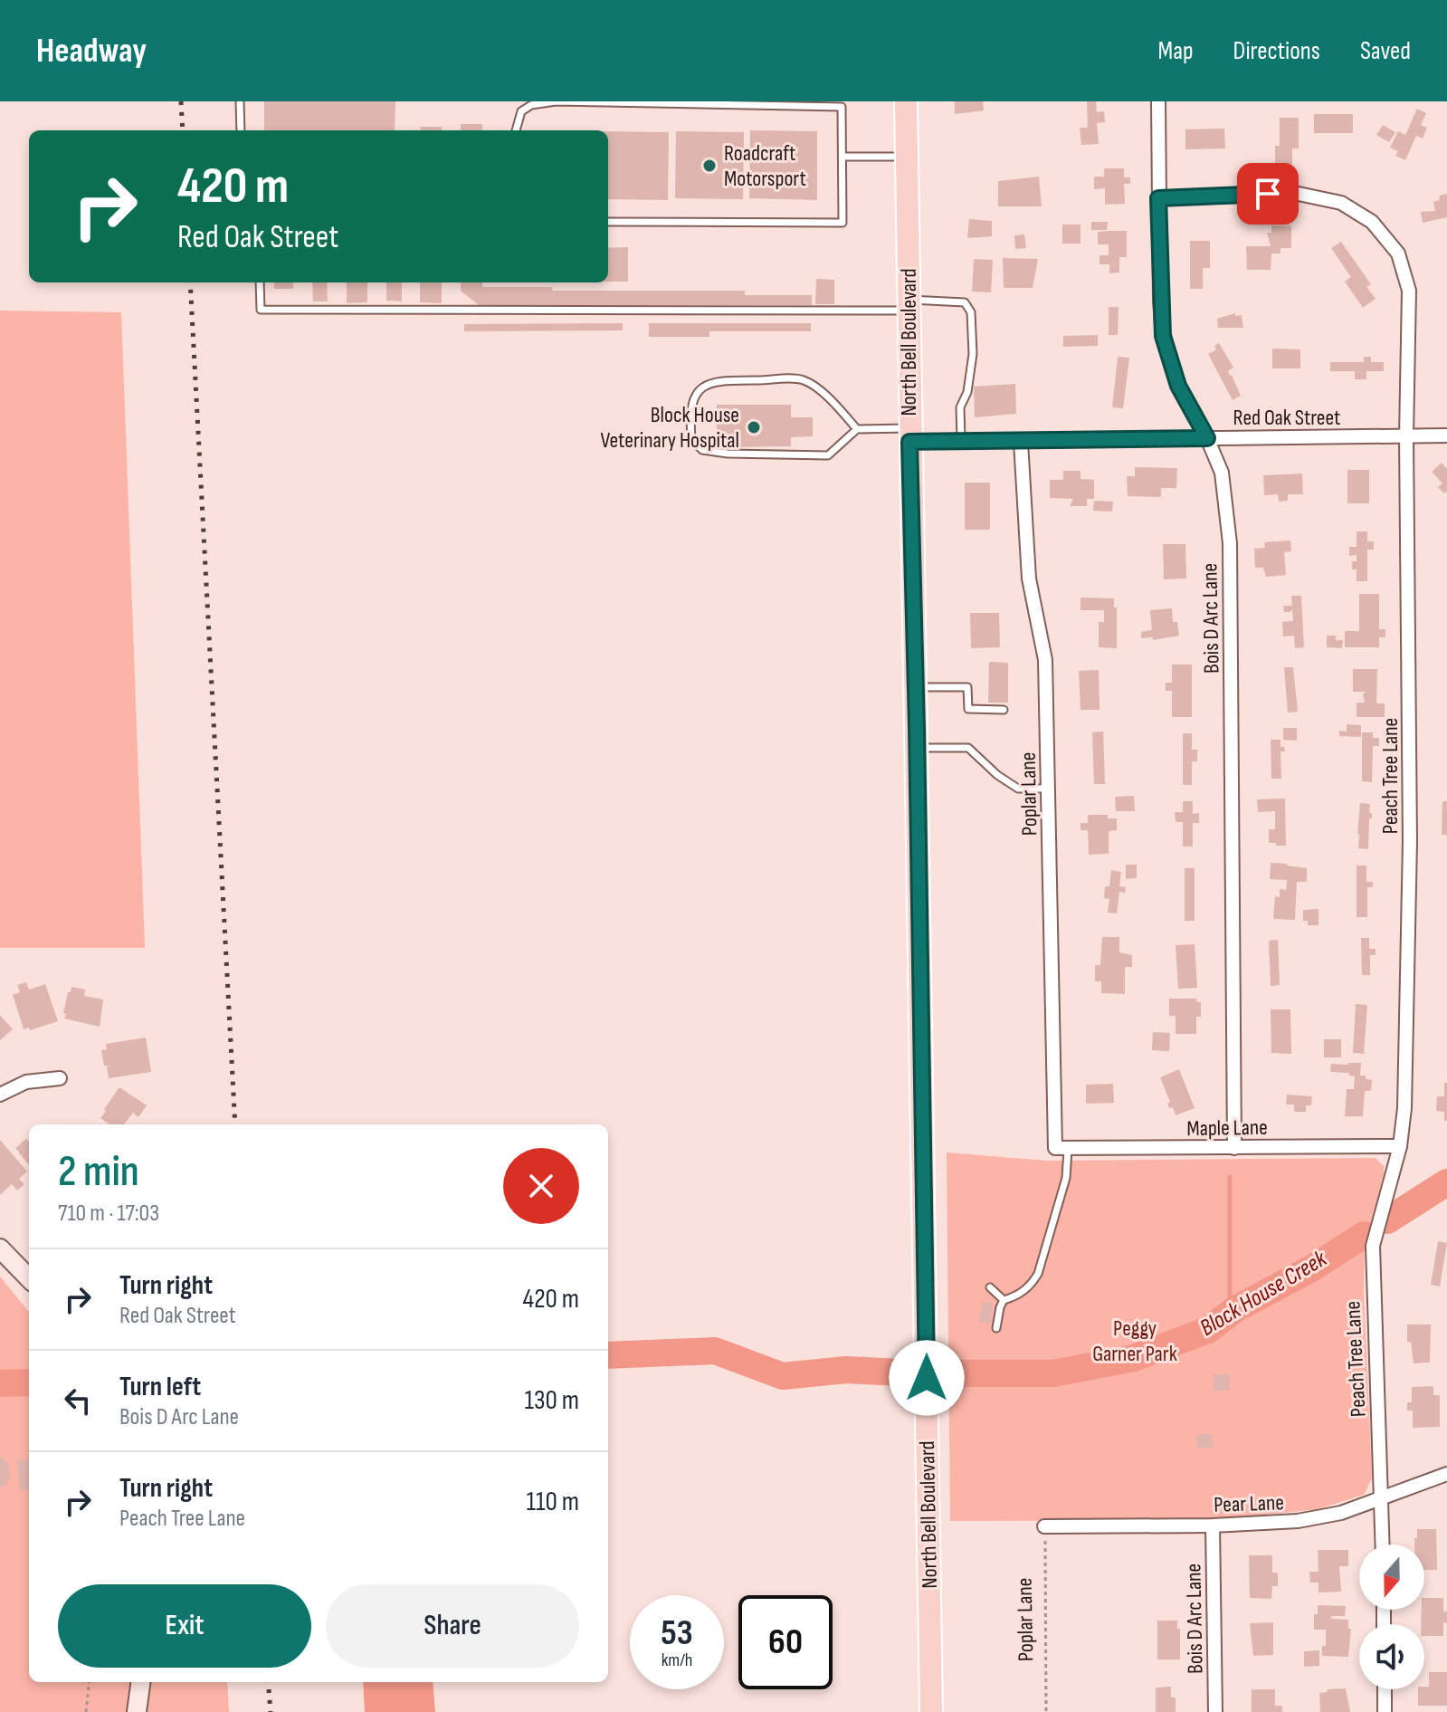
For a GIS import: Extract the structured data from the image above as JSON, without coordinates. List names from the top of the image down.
{
  "streets": {
    "main road": ["North Bell Boulevard"],
    "street": [
      "Red Oak Street",
      "Bois D Arc Lane",
      "Peach Tree Lane",
      "Poplar Lane",
      "Maple Lane",
      "Pear Lane"
    ]
  },
  "crossings": [
    ["North Bell Boulevard", "Red Oak Street"],
    ["Red Oak Street", "Bois D Arc Lane"],
    ["Red Oak Street", "Peach Tree Lane"],
    ["Red Oak Street", "Poplar Lane"],
    ["Bois D Arc Lane", "Peach Tree Lane"],
    ["Bois D Arc Lane", "Maple Lane"],
    ["Bois D Arc Lane", "Pear Lane"],
    ["Peach Tree Lane", "Maple Lane"],
    ["Peach Tree Lane", "Pear Lane"],
    ["Poplar Lane", "Maple Lane"],
    ["Poplar Lane", "Pear Lane"]
  ],
  "water": ["Block House Creek"],
  "parks": ["Peggy Garner Park"],
  "places": ["Roadcraft Motorsport", "Block House Veterinary Hospital"],
  "north": "bottom",
  "page": {
    "header": "Headway",
    "nav": ["Map", "Directions", "Saved"],
    "turn": ["420 m", "Red Oak Street"],
    "heading": ["2 min", "710 m · 17:03"],
    "list": [
      {
        "name": "Turn right",
        "note": "Red Oak Street",
        "value": "420 m"
      },
      {
        "name": "Turn left",
        "note": "Bois D Arc Lane",
        "value": "130 m"
      },
      {
        "name": "Turn right",
        "note": "Peach Tree Lane",
        "value": "110 m"
      }
    ],
    "buttons": ["Exit", "Share"],
    "speed": "53 km/h",
    "limit": "60"
  }
}
